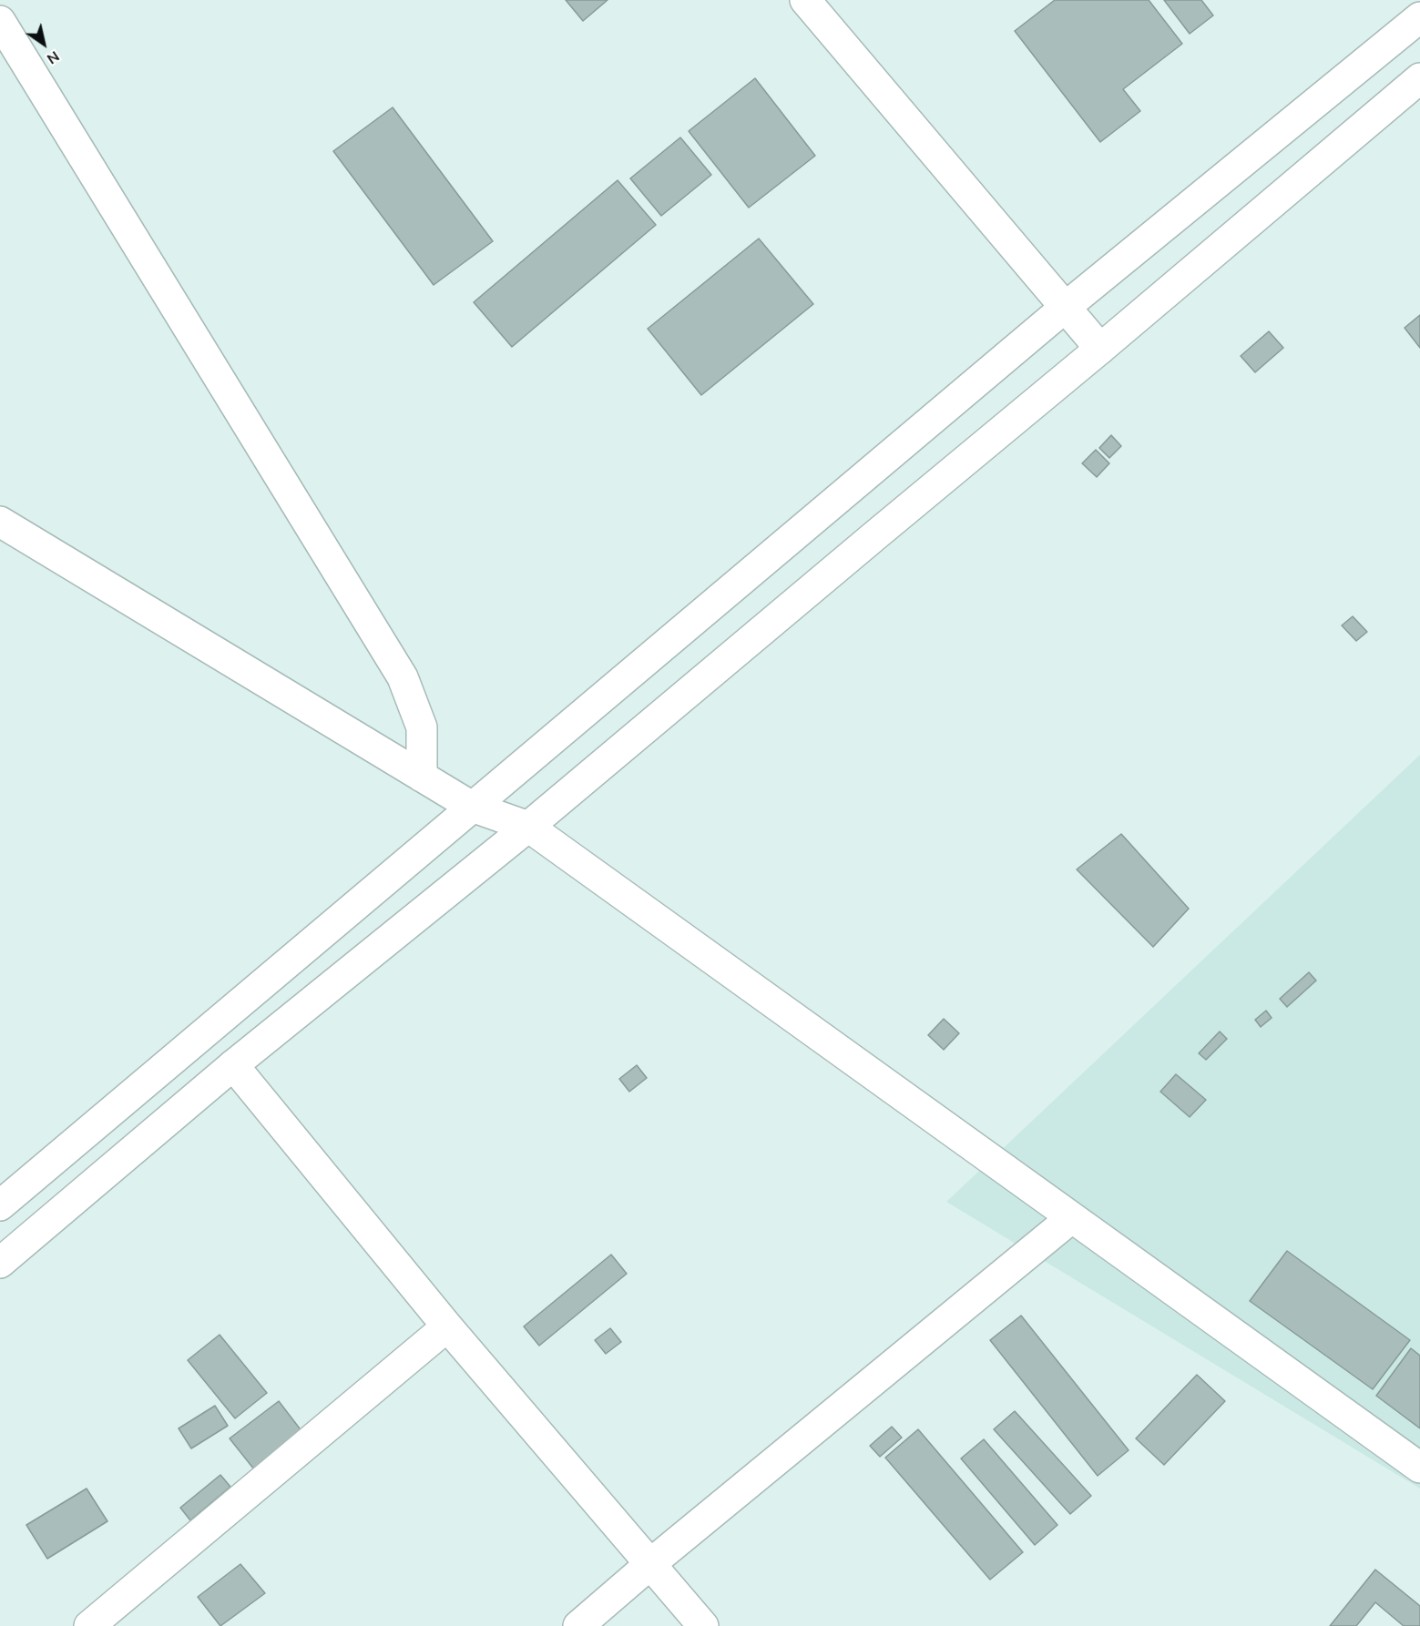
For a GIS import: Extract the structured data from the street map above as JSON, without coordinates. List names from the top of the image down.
{
  "north": "bottom right"
}
